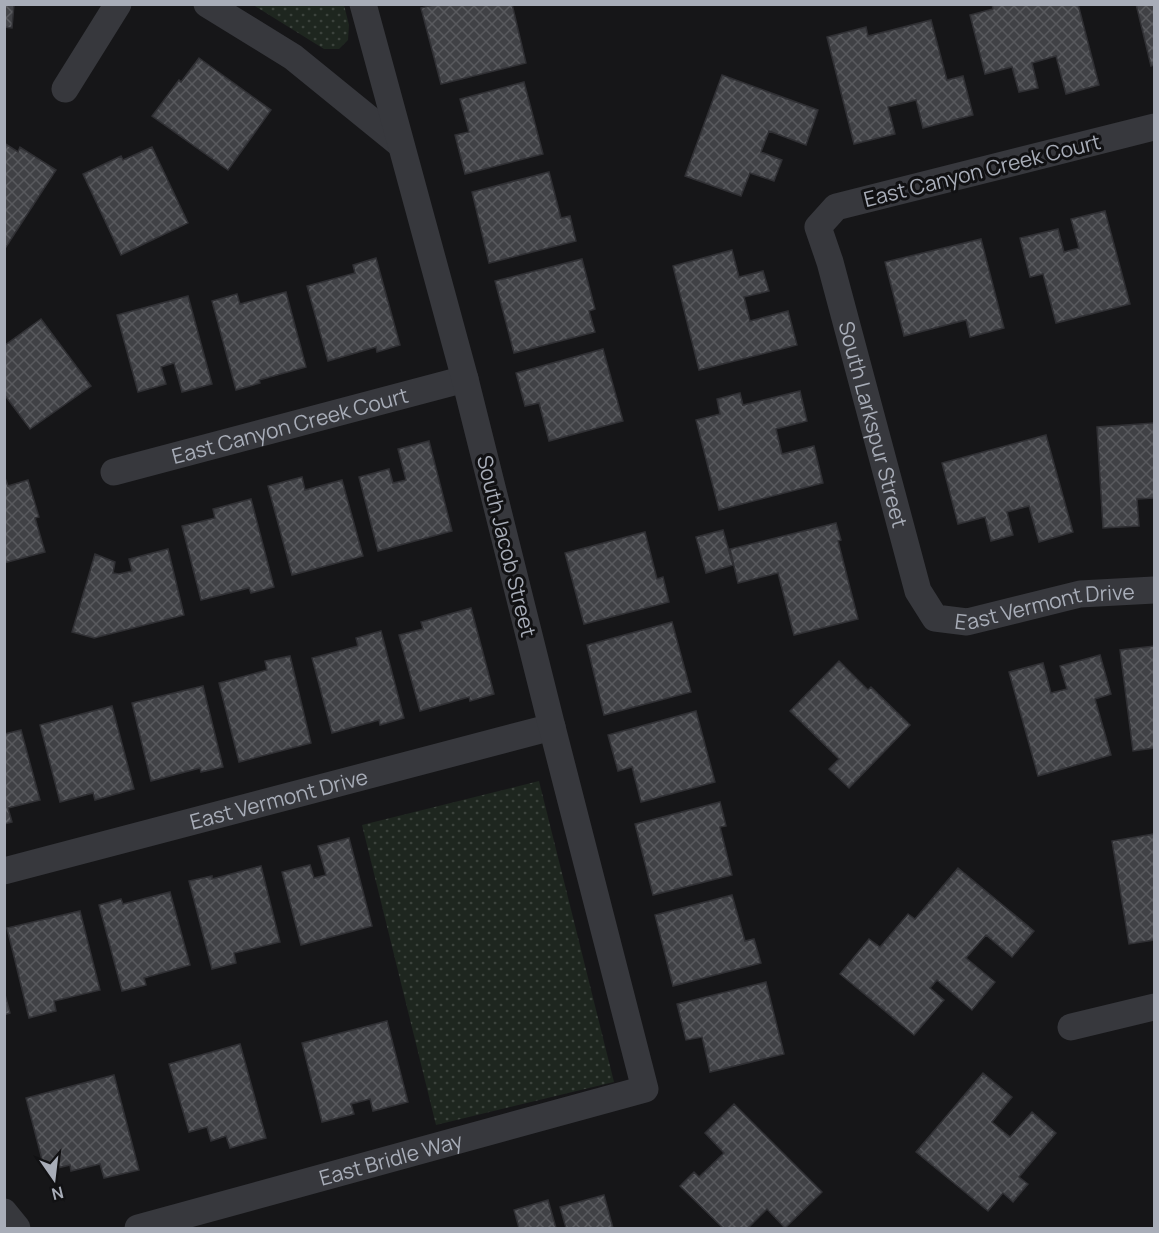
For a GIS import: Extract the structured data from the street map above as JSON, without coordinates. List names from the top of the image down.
{
  "streets": {
    "street": [
      "East Canyon Creek Court",
      "South Larkspur Street",
      "South Jacob Street",
      "East Vermont Drive",
      "East Bridle Way"
    ]
  },
  "crossings": [
    ["East Canyon Creek Court", "South Larkspur Street"],
    ["East Canyon Creek Court", "South Jacob Street"],
    ["South Larkspur Street", "East Vermont Drive"],
    ["South Jacob Street", "East Vermont Drive"],
    ["South Jacob Street", "East Bridle Way"]
  ],
  "north": "bottom"
}
